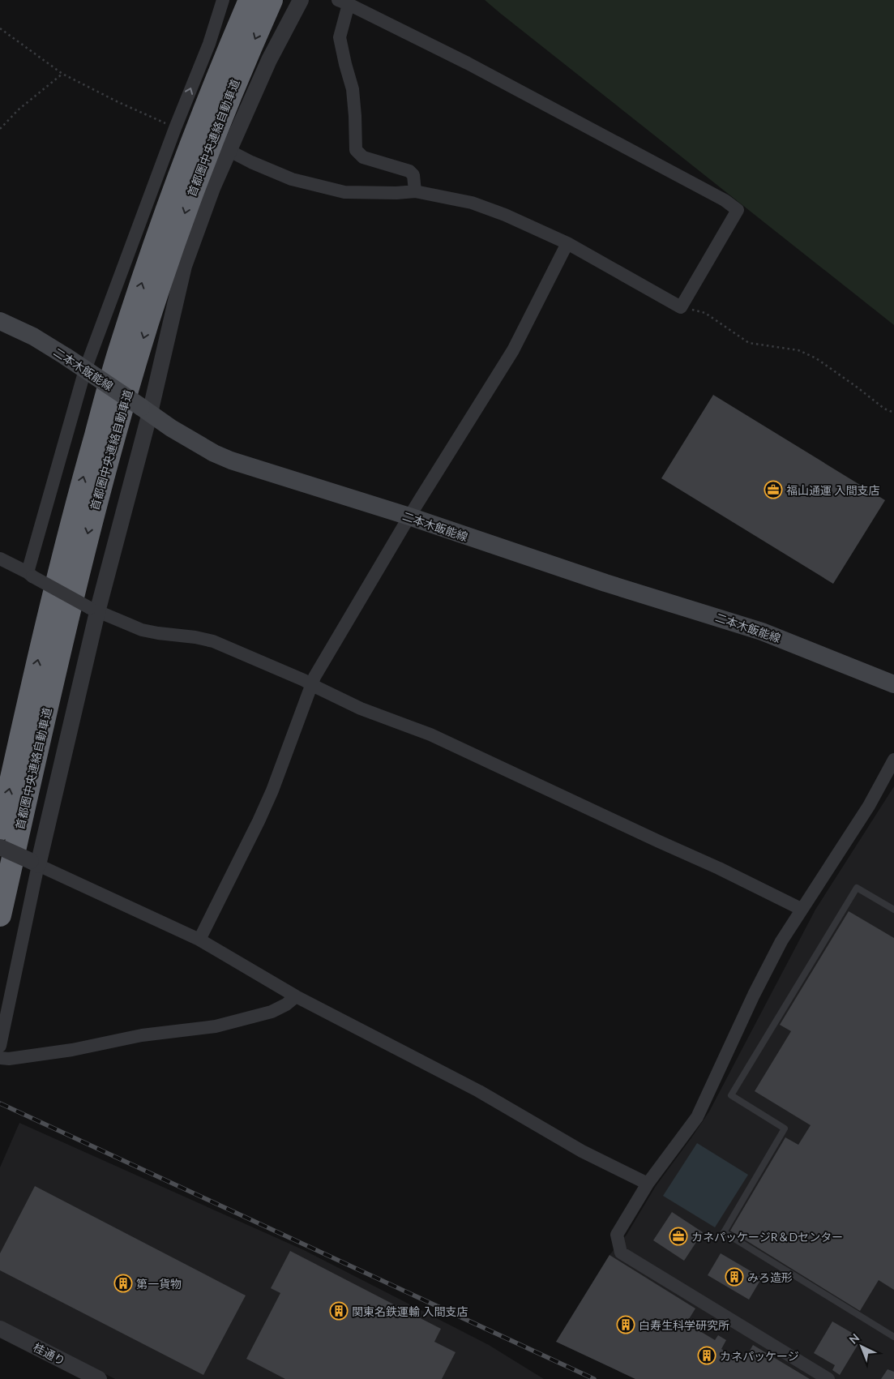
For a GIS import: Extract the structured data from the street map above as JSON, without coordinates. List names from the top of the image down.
{
  "streets": {
    "highway": ["首都圏中央連絡自動車道"],
    "main road": ["二本木飯能線"],
    "street": ["桂通り"]
  },
  "places": {
    "office": ["福山通運 入間支店", "カネパッケージR＆Dセンター"],
    "building": [
      "みろ造形",
      "第一貨物",
      "関東名鉄運輸 入間支店",
      "白寿生科学研究所",
      "カネパッケージ"
    ]
  },
  "north": "top left"
}
